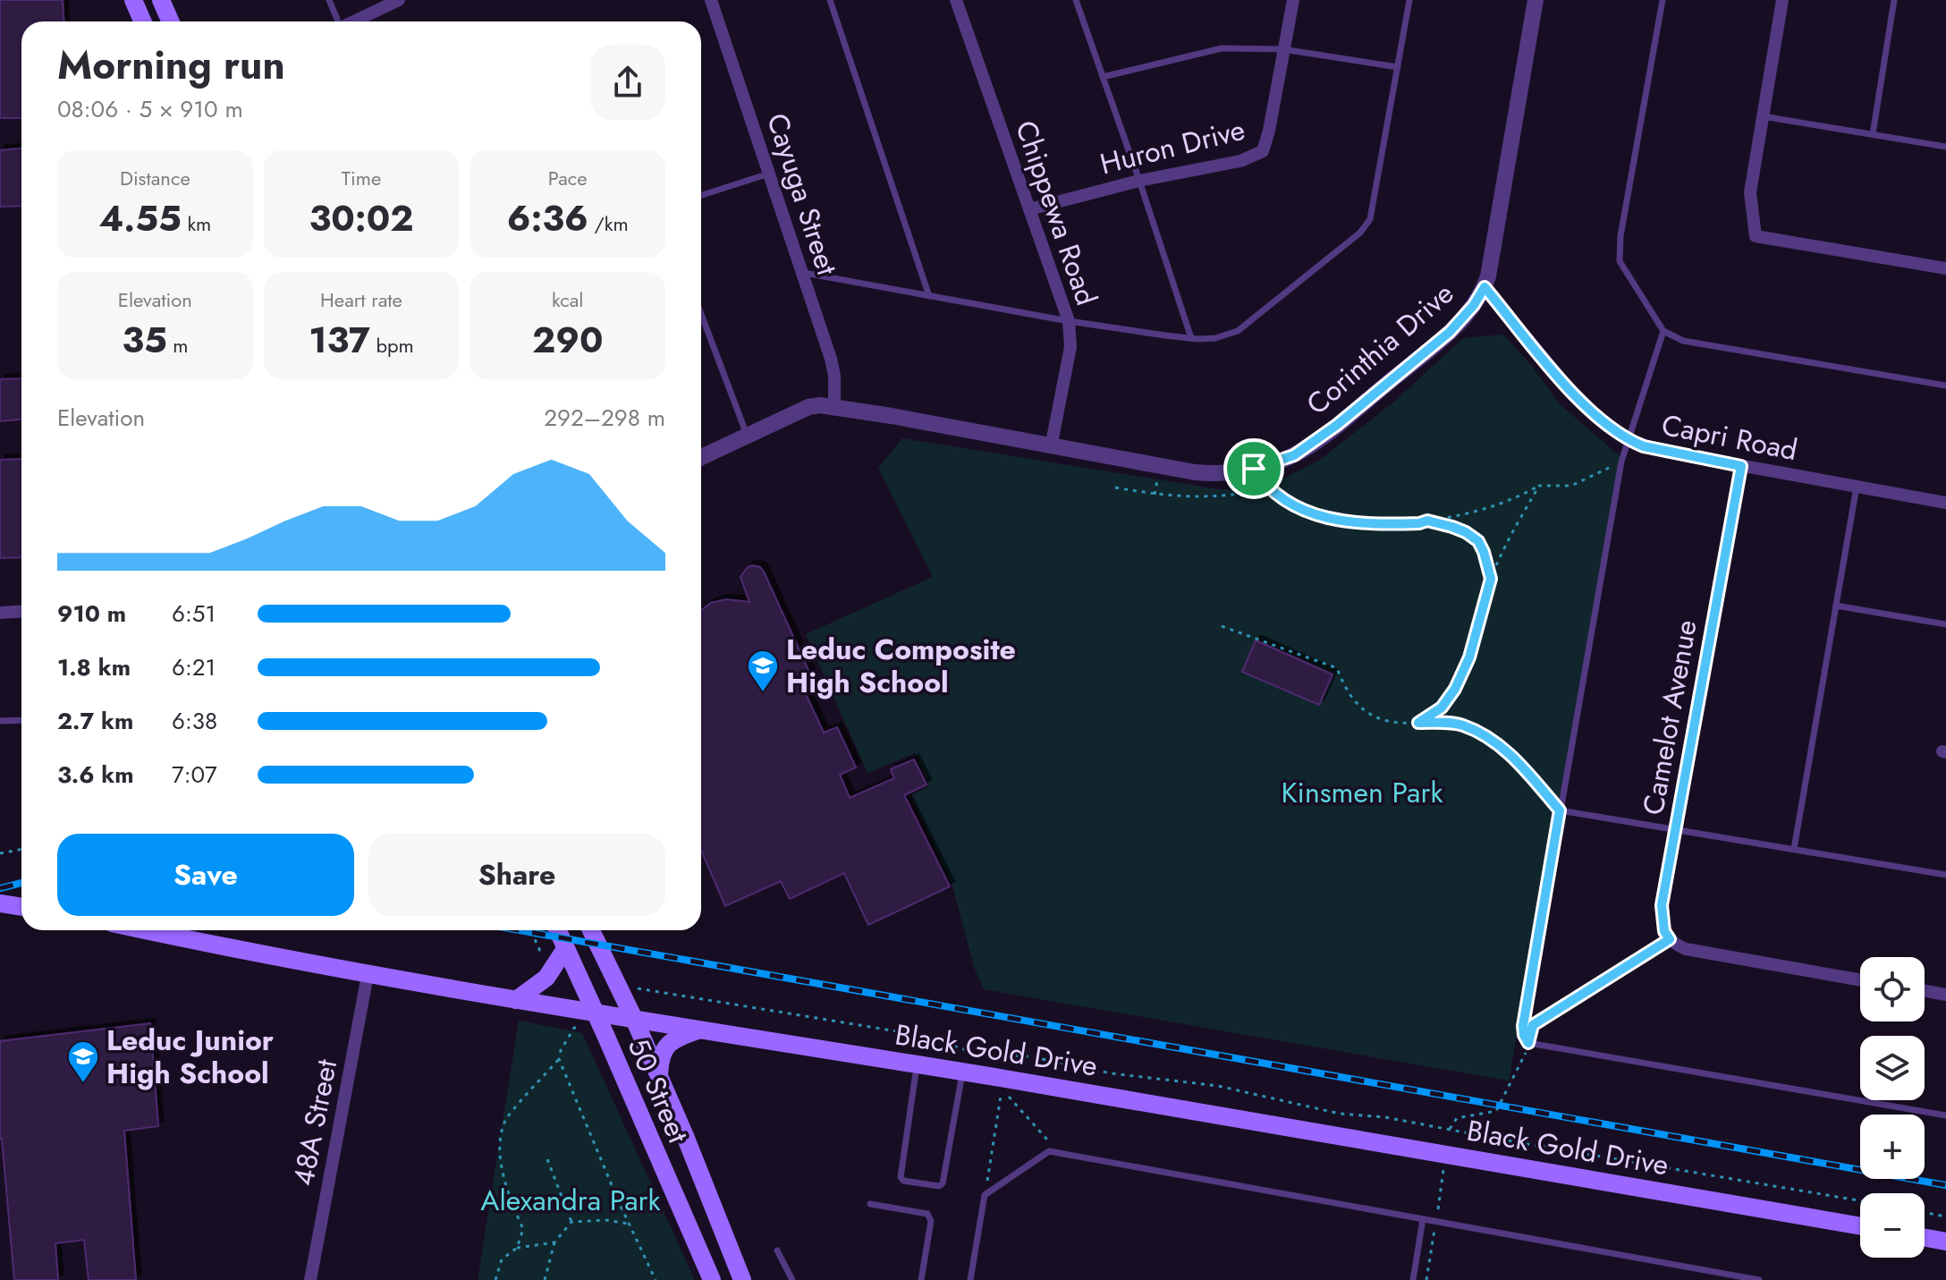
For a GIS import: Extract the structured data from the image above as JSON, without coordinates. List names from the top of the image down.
{
  "streets": {
    "main road": ["Black Gold Drive", "50 Street"],
    "street": [
      "Huron Drive",
      "Cayuga Street",
      "Chippewa Road",
      "Corinthia Drive",
      "Capri Road",
      "Camelot Avenue",
      "48A Street"
    ]
  },
  "crossings": [
    ["Huron Drive", "Chippewa Road"],
    ["Cayuga Street", "Corinthia Drive"],
    ["Chippewa Road", "Corinthia Drive"],
    ["Corinthia Drive", "Capri Road"],
    ["Capri Road", "Camelot Avenue"],
    ["Black Gold Drive", "50 Street"],
    ["Black Gold Drive", "48A Street"]
  ],
  "parks": ["Kinsmen Park", "Alexandra Park"],
  "places": {
    "school or university": ["Leduc Composite High School", "Leduc Junior High School"]
  },
  "page": {
    "heading": ["Morning run", "08:06 · 5 × 910 m"],
    "stats": [
      ["Distance", "4.55 km"],
      ["Time", "30:02"],
      ["Pace", "6:36 /km"],
      ["Elevation", "35 m"],
      ["Heart rate", "137 bpm"],
      ["kcal", "290"]
    ],
    "chart": ["Elevation", "292–298 m"],
    "list": [
      {
        "name": "910 m",
        "note": "6:51"
      },
      {
        "name": "1.8 km",
        "note": "6:21"
      },
      {
        "name": "2.7 km",
        "note": "6:38"
      },
      {
        "name": "3.6 km",
        "note": "7:07"
      }
    ],
    "buttons": ["Save", "Share"],
    "map_buttons": ["+", "−"]
  }
}
